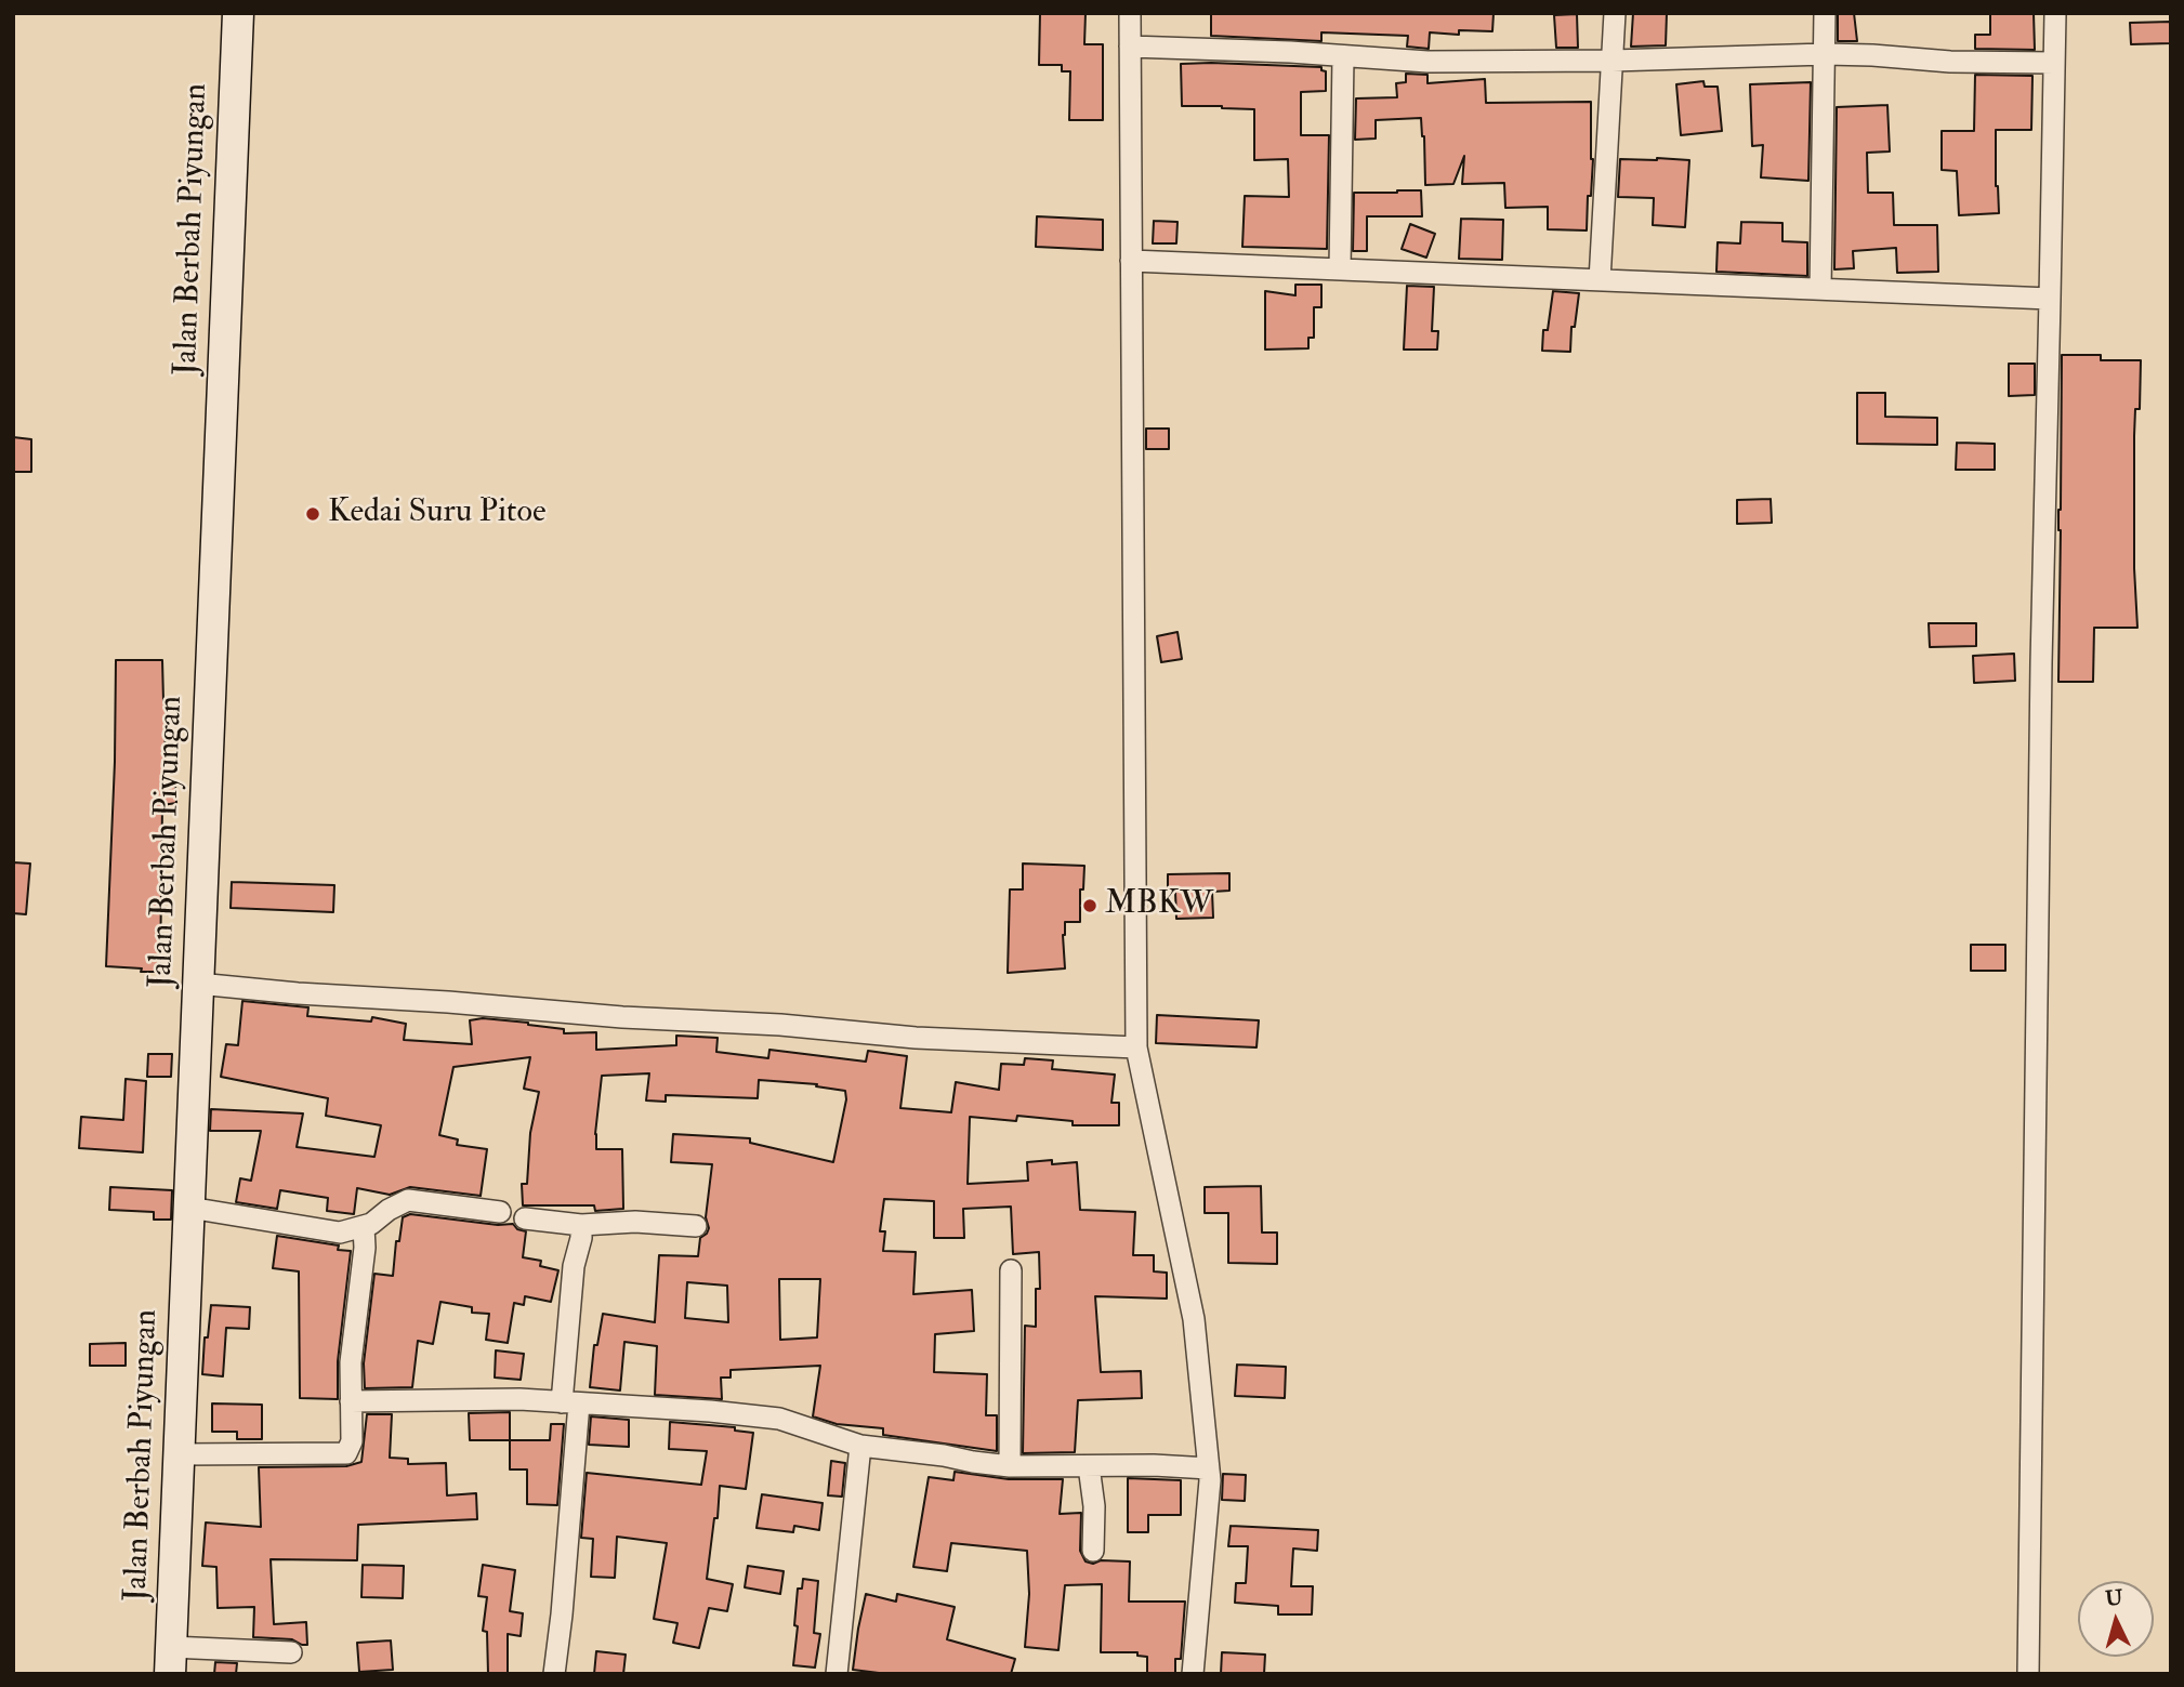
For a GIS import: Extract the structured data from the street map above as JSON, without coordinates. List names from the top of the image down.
{
  "streets": {
    "street": ["Jalan Berbah Piyungan"]
  },
  "places": ["Kedai Suru Pitoe", "MBKW"],
  "north": "top"
}
